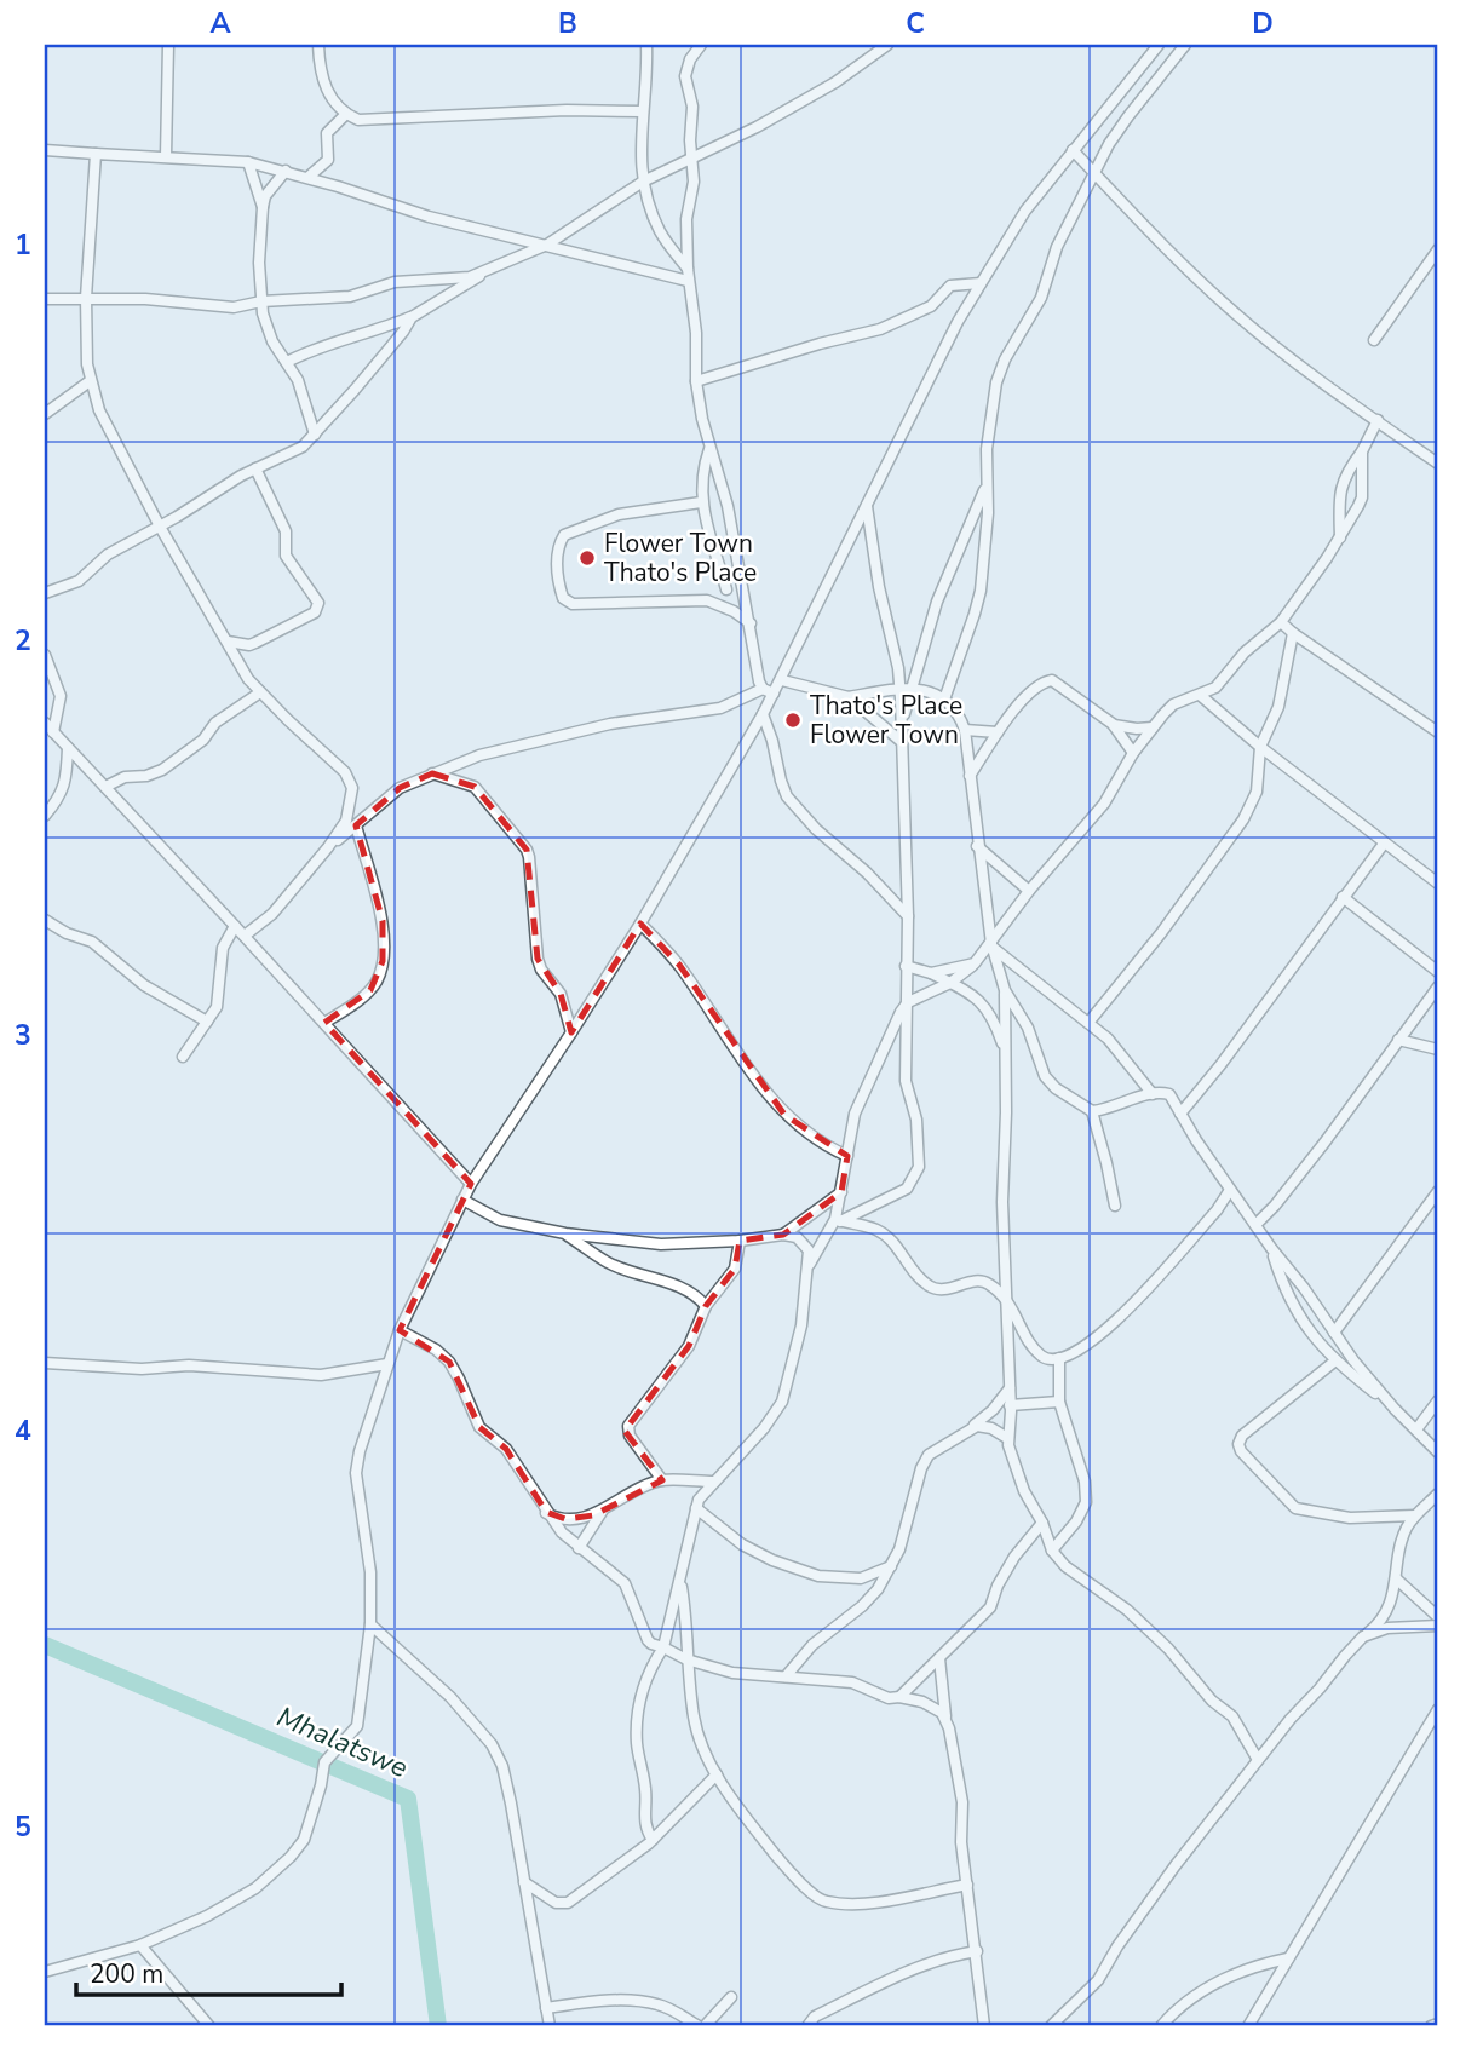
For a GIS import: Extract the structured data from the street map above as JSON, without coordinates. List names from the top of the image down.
{
  "water": ["Mhalatswe"],
  "places": ["Flower Town Thato's Place", "Thato's Place Flower Town"],
  "scale_bar": "200 m",
  "grid": {
    "columns": [
      "A",
      "B",
      "C",
      "D"
    ],
    "rows": [
      "1",
      "2",
      "3",
      "4",
      "5"
    ]
  }
}
